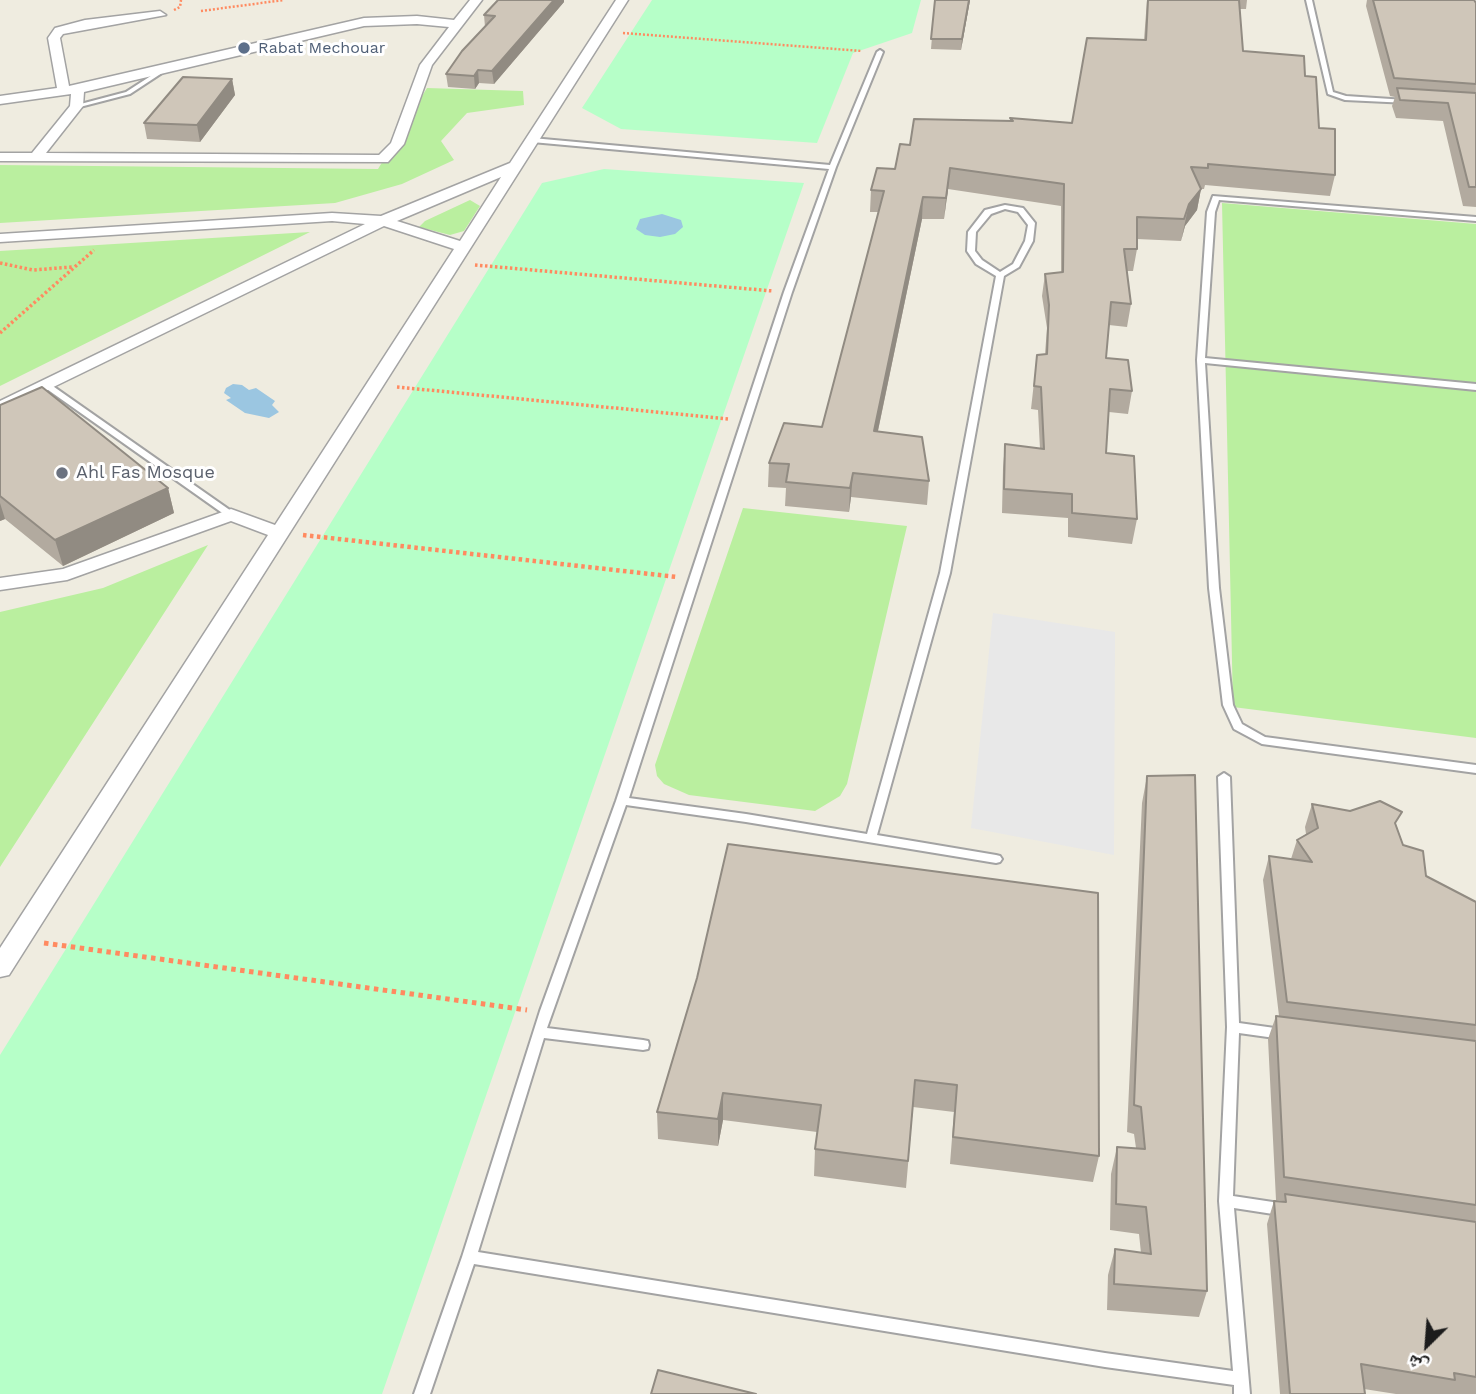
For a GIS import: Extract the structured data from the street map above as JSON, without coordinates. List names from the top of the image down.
{
  "places": ["Rabat Mechouar", "Ahl Fas Mosque"],
  "north": "bottom left"
}
